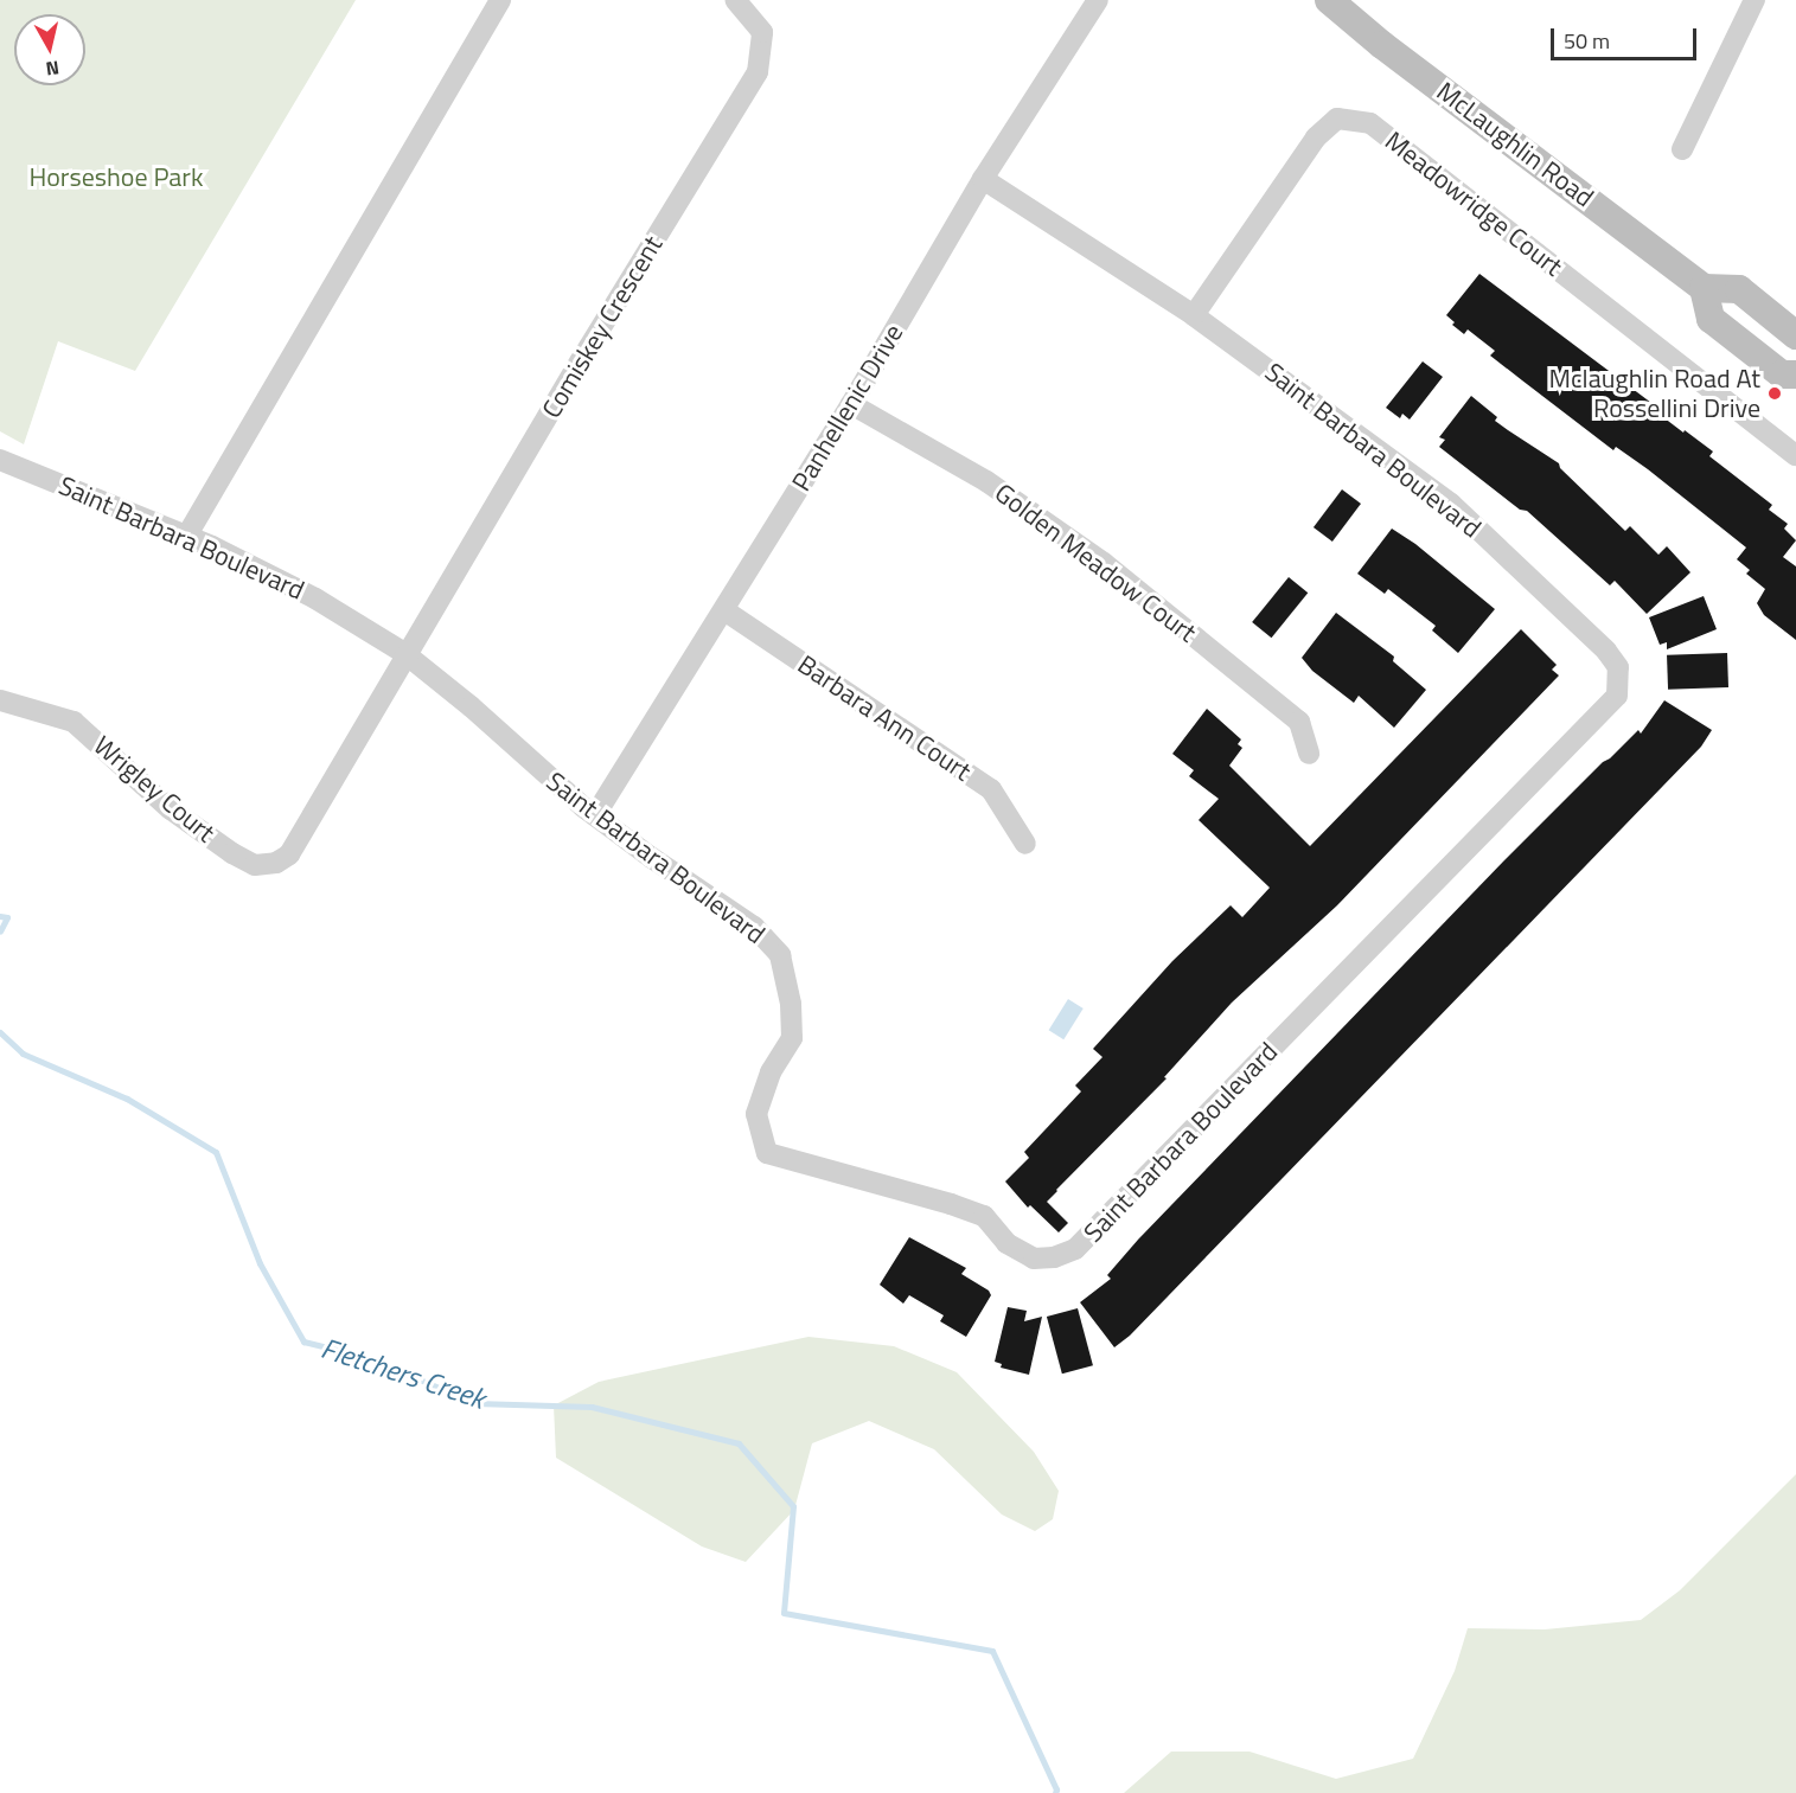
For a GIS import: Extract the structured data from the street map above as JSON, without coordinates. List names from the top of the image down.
{
  "streets": {
    "street": [
      "McLaughlin Road",
      "Meadowridge Court",
      "Comiskey Crescent",
      "Panhellenic Drive",
      "Saint Barbara Boulevard",
      "Golden Meadow Court",
      "Barbara Ann Court",
      "Wrigley Court"
    ]
  },
  "crossings": [
    ["Meadowridge Court", "Saint Barbara Boulevard"],
    ["Comiskey Crescent", "Saint Barbara Boulevard"],
    ["Comiskey Crescent", "Wrigley Court"],
    ["Panhellenic Drive", "Saint Barbara Boulevard"],
    ["Panhellenic Drive", "Golden Meadow Court"],
    ["Panhellenic Drive", "Barbara Ann Court"],
    ["Saint Barbara Boulevard", "Wrigley Court"]
  ],
  "water": ["Fletchers Creek"],
  "parks": ["Horseshoe Park"],
  "places": ["Mclaughlin Road At Rossellini Drive"],
  "scale_bar": "50 m",
  "north": "bottom"
}
